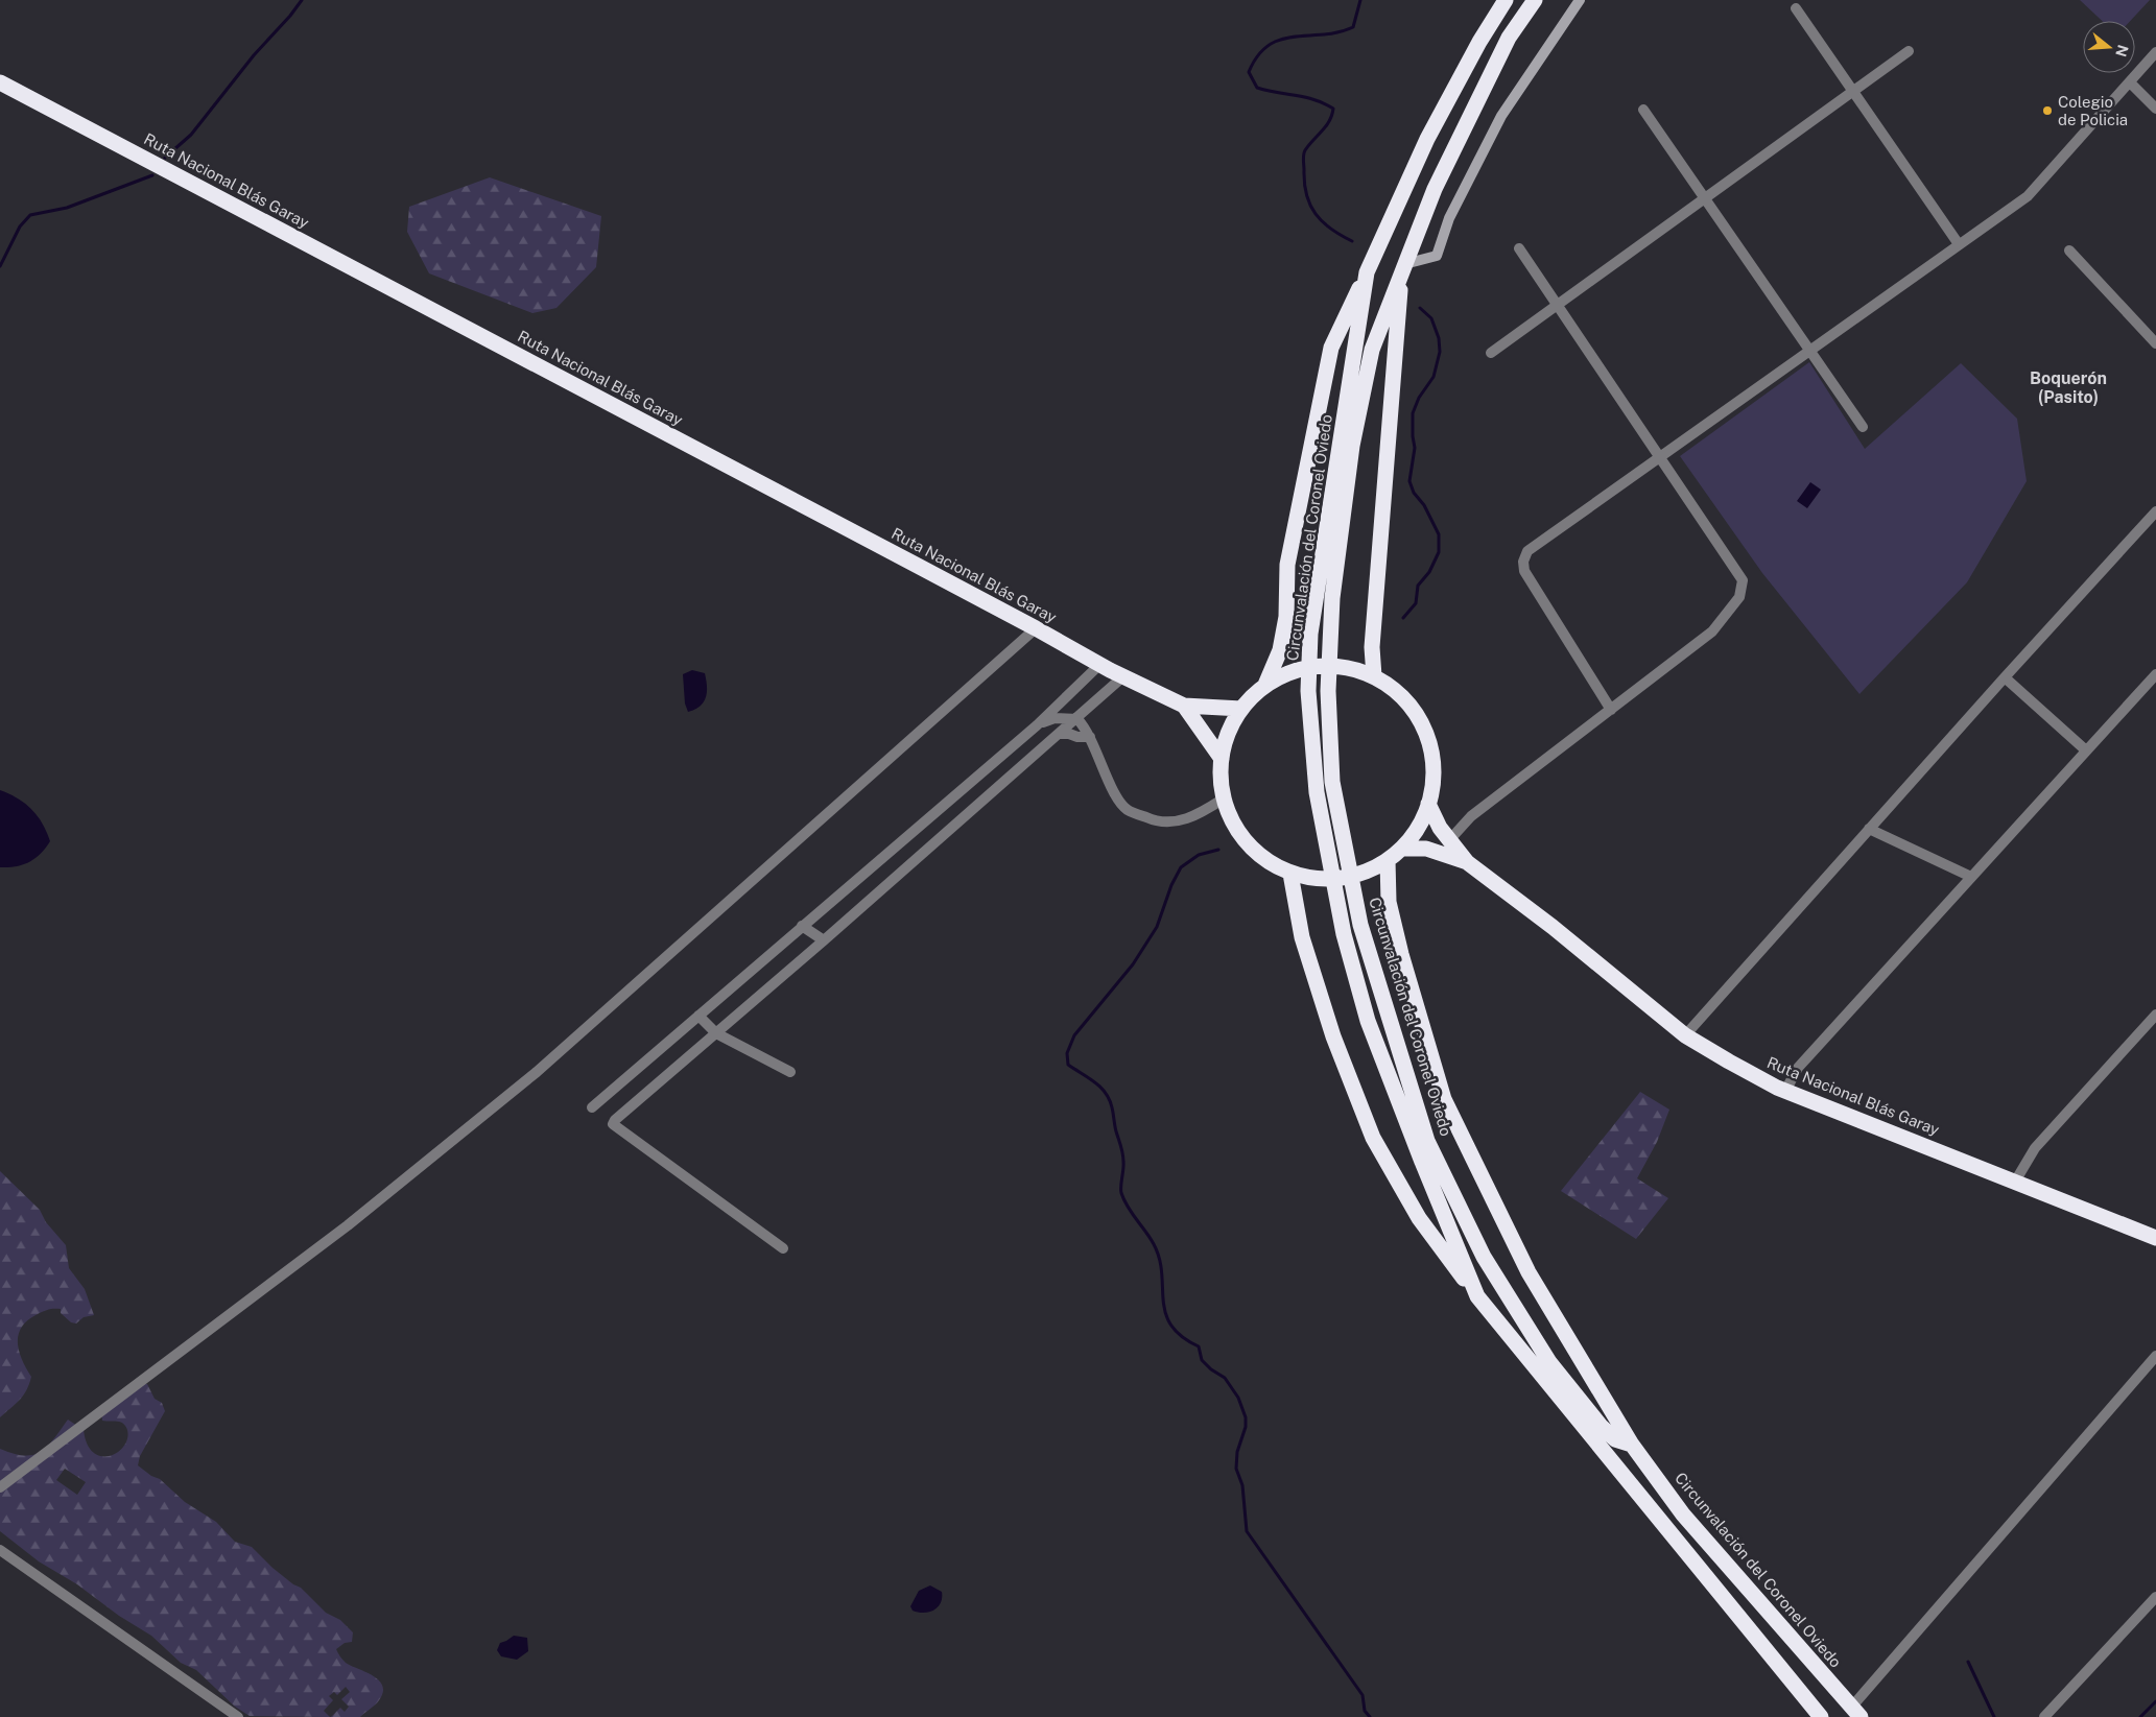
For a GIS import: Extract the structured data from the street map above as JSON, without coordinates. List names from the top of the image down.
{
  "streets": {
    "highway": ["Ruta Nacional Blás Garay", "Circunvalación del Coronel Oviedo"]
  },
  "districts": ["Boquerón (Pasito)"],
  "places": ["Colegio de Policia"],
  "north": "right"
}
